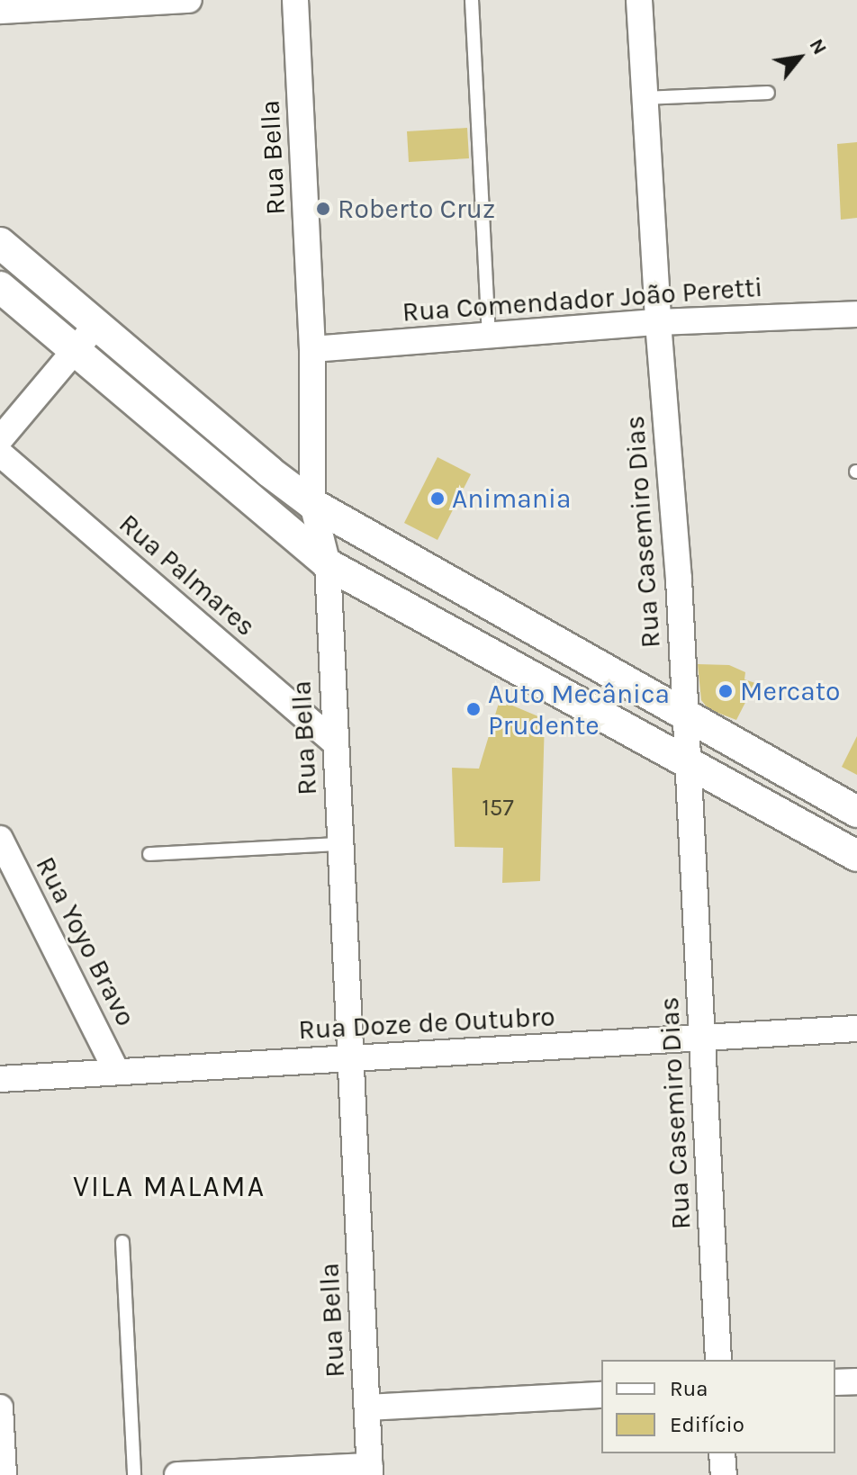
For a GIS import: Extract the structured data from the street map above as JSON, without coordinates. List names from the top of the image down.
{
  "streets": {
    "street": [
      "Rua Bella",
      "Rua Comendador João Peretti",
      "Rua Casemiro Dias",
      "Rua Palmares",
      "Rua Yoyo Bravo",
      "Rua Doze de Outubro"
    ]
  },
  "crossings": [
    ["Rua Bella", "Rua Comendador João Peretti"],
    ["Rua Bella", "Rua Palmares"],
    ["Rua Bella", "Rua Doze de Outubro"],
    ["Rua Comendador João Peretti", "Rua Casemiro Dias"],
    ["Rua Casemiro Dias", "Rua Doze de Outubro"],
    ["Rua Yoyo Bravo", "Rua Doze de Outubro"]
  ],
  "districts": ["VILA MALAMA"],
  "places": [
    "Roberto Cruz",
    "Animania",
    "Mercato",
    "Auto Mecânica Prudente"
  ],
  "house_numbers": ["157"],
  "legend": ["Rua", "Edifício"],
  "north": "top right"
}
